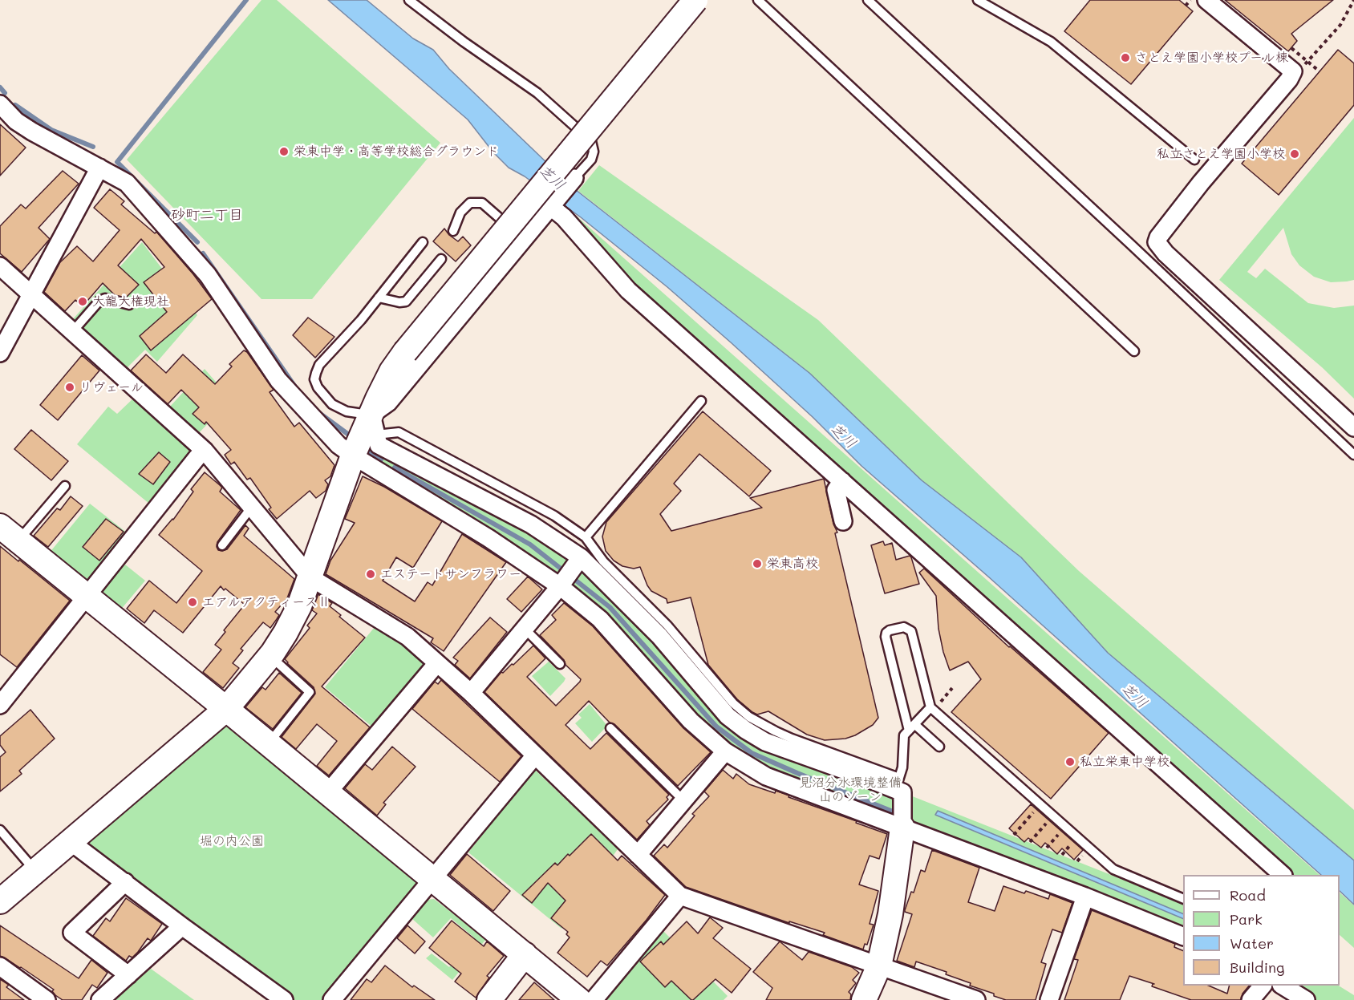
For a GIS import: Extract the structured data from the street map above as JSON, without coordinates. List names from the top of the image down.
{
  "districts": ["砂町二丁目"],
  "water": ["芝川"],
  "parks": ["見沼分水環境整備 山のゾーン", "堀の内公園"],
  "places": [
    "さとえ学園小学校プール棟",
    "栄東中学・高等学校総合グラウンド",
    "私立さとえ学園小学校",
    "大龍大権現社",
    "リヴェール",
    "栄東高校",
    "エステートサンフラワー",
    "エアルアクティースⅡ",
    "私立栄東中学校"
  ],
  "legend": [
    "Road",
    "Park",
    "Water",
    "Building"
  ]
}
